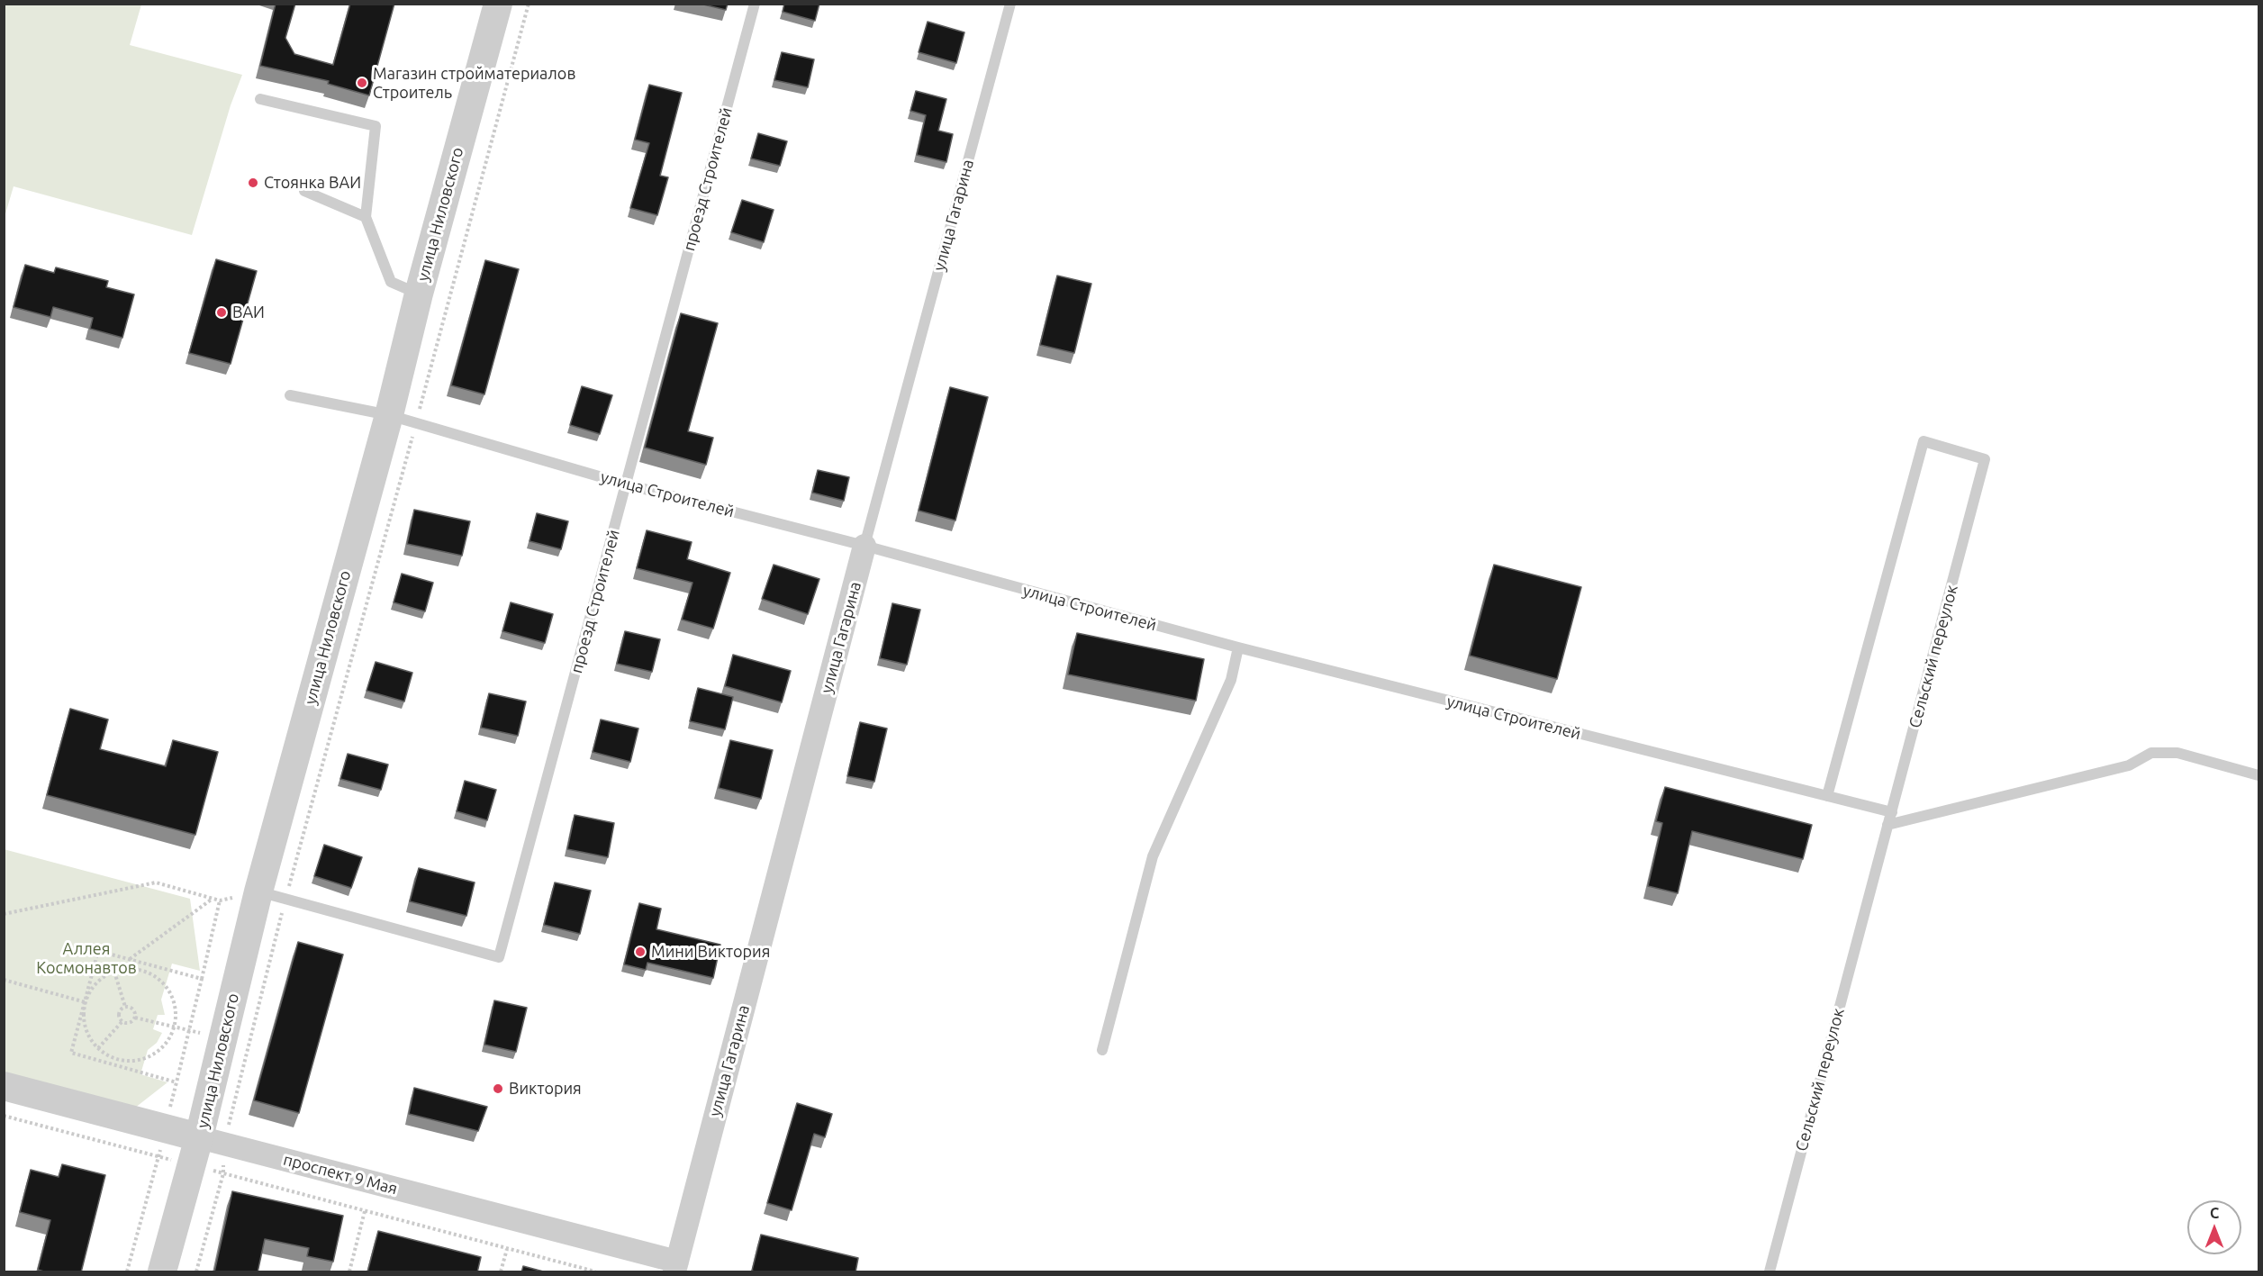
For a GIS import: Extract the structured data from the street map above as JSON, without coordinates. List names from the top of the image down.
{
  "streets": {
    "street": ["улица Ниловского", "улица Гагарина", "проспект 9 Мая"],
    "lane": ["проезд Строителей", "улица Строителей", "Сельский переулок"]
  },
  "crossings": [
    ["проезд Строителей", "улица Ниловского"],
    ["проезд Строителей", "улица Строителей"],
    ["улица Ниловского", "улица Строителей"],
    ["улица Ниловского", "проспект 9 Мая"],
    ["улица Гагарина", "улица Строителей"],
    ["улица Гагарина", "проспект 9 Мая"],
    ["улица Строителей", "Сельский переулок"]
  ],
  "parks": ["Аллея Космонавтов"],
  "places": [
    "Магазин стройматериалов Строитель",
    "Стоянка ВАИ",
    "ВАИ",
    "Мини Виктория",
    "Виктория"
  ],
  "north": "top"
}
